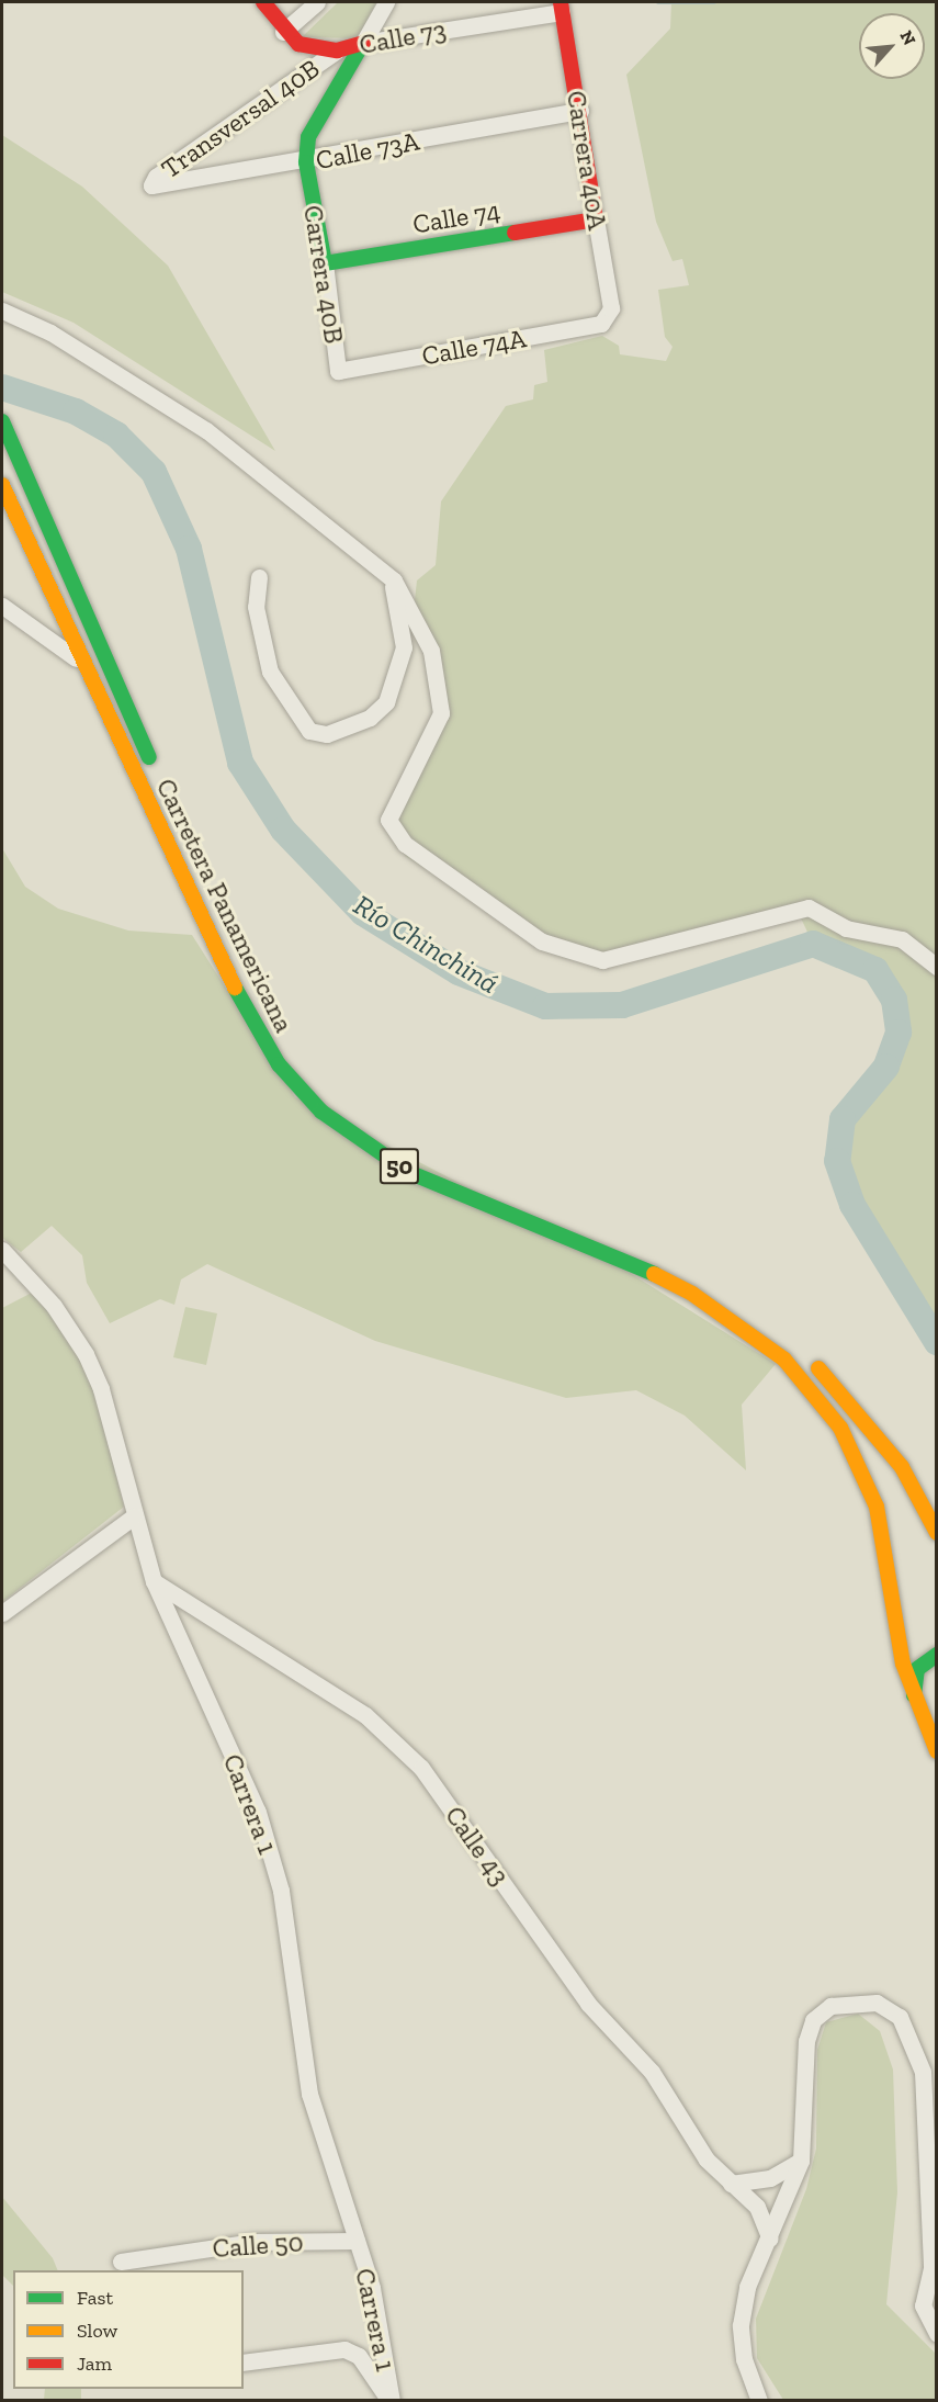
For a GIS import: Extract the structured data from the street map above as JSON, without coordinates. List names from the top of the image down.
{
  "streets": {
    "main road": [
      "Calle 73",
      "Carrera 40A",
      "Calle 74",
      "Carrera 40B",
      "Carretera Panamericana",
      "50"
    ],
    "street": [
      "Transversal 40B",
      "Calle 73A",
      "Calle 74A",
      "Carrera 1",
      "Calle 43",
      "Calle 50"
    ]
  },
  "crossings": [
    ["Calle 73", "Transversal 40B"],
    ["Calle 73", "Carrera 40A"],
    ["Calle 73", "Carrera 40B"],
    ["Transversal 40B", "Calle 73A"],
    ["Calle 73A", "Carrera 40A"],
    ["Calle 73A", "Carrera 40B"],
    ["Carrera 40A", "Calle 74"],
    ["Carrera 40A", "Calle 74A"],
    ["Calle 74", "Carrera 40B"],
    ["Carrera 40B", "Calle 74A"],
    ["Carrera 1", "Calle 43"],
    ["Carrera 1", "Calle 50"]
  ],
  "water": ["Río Chinchiná"],
  "legend": ["Fast", "Slow", "Jam"],
  "north": "top right"
}
